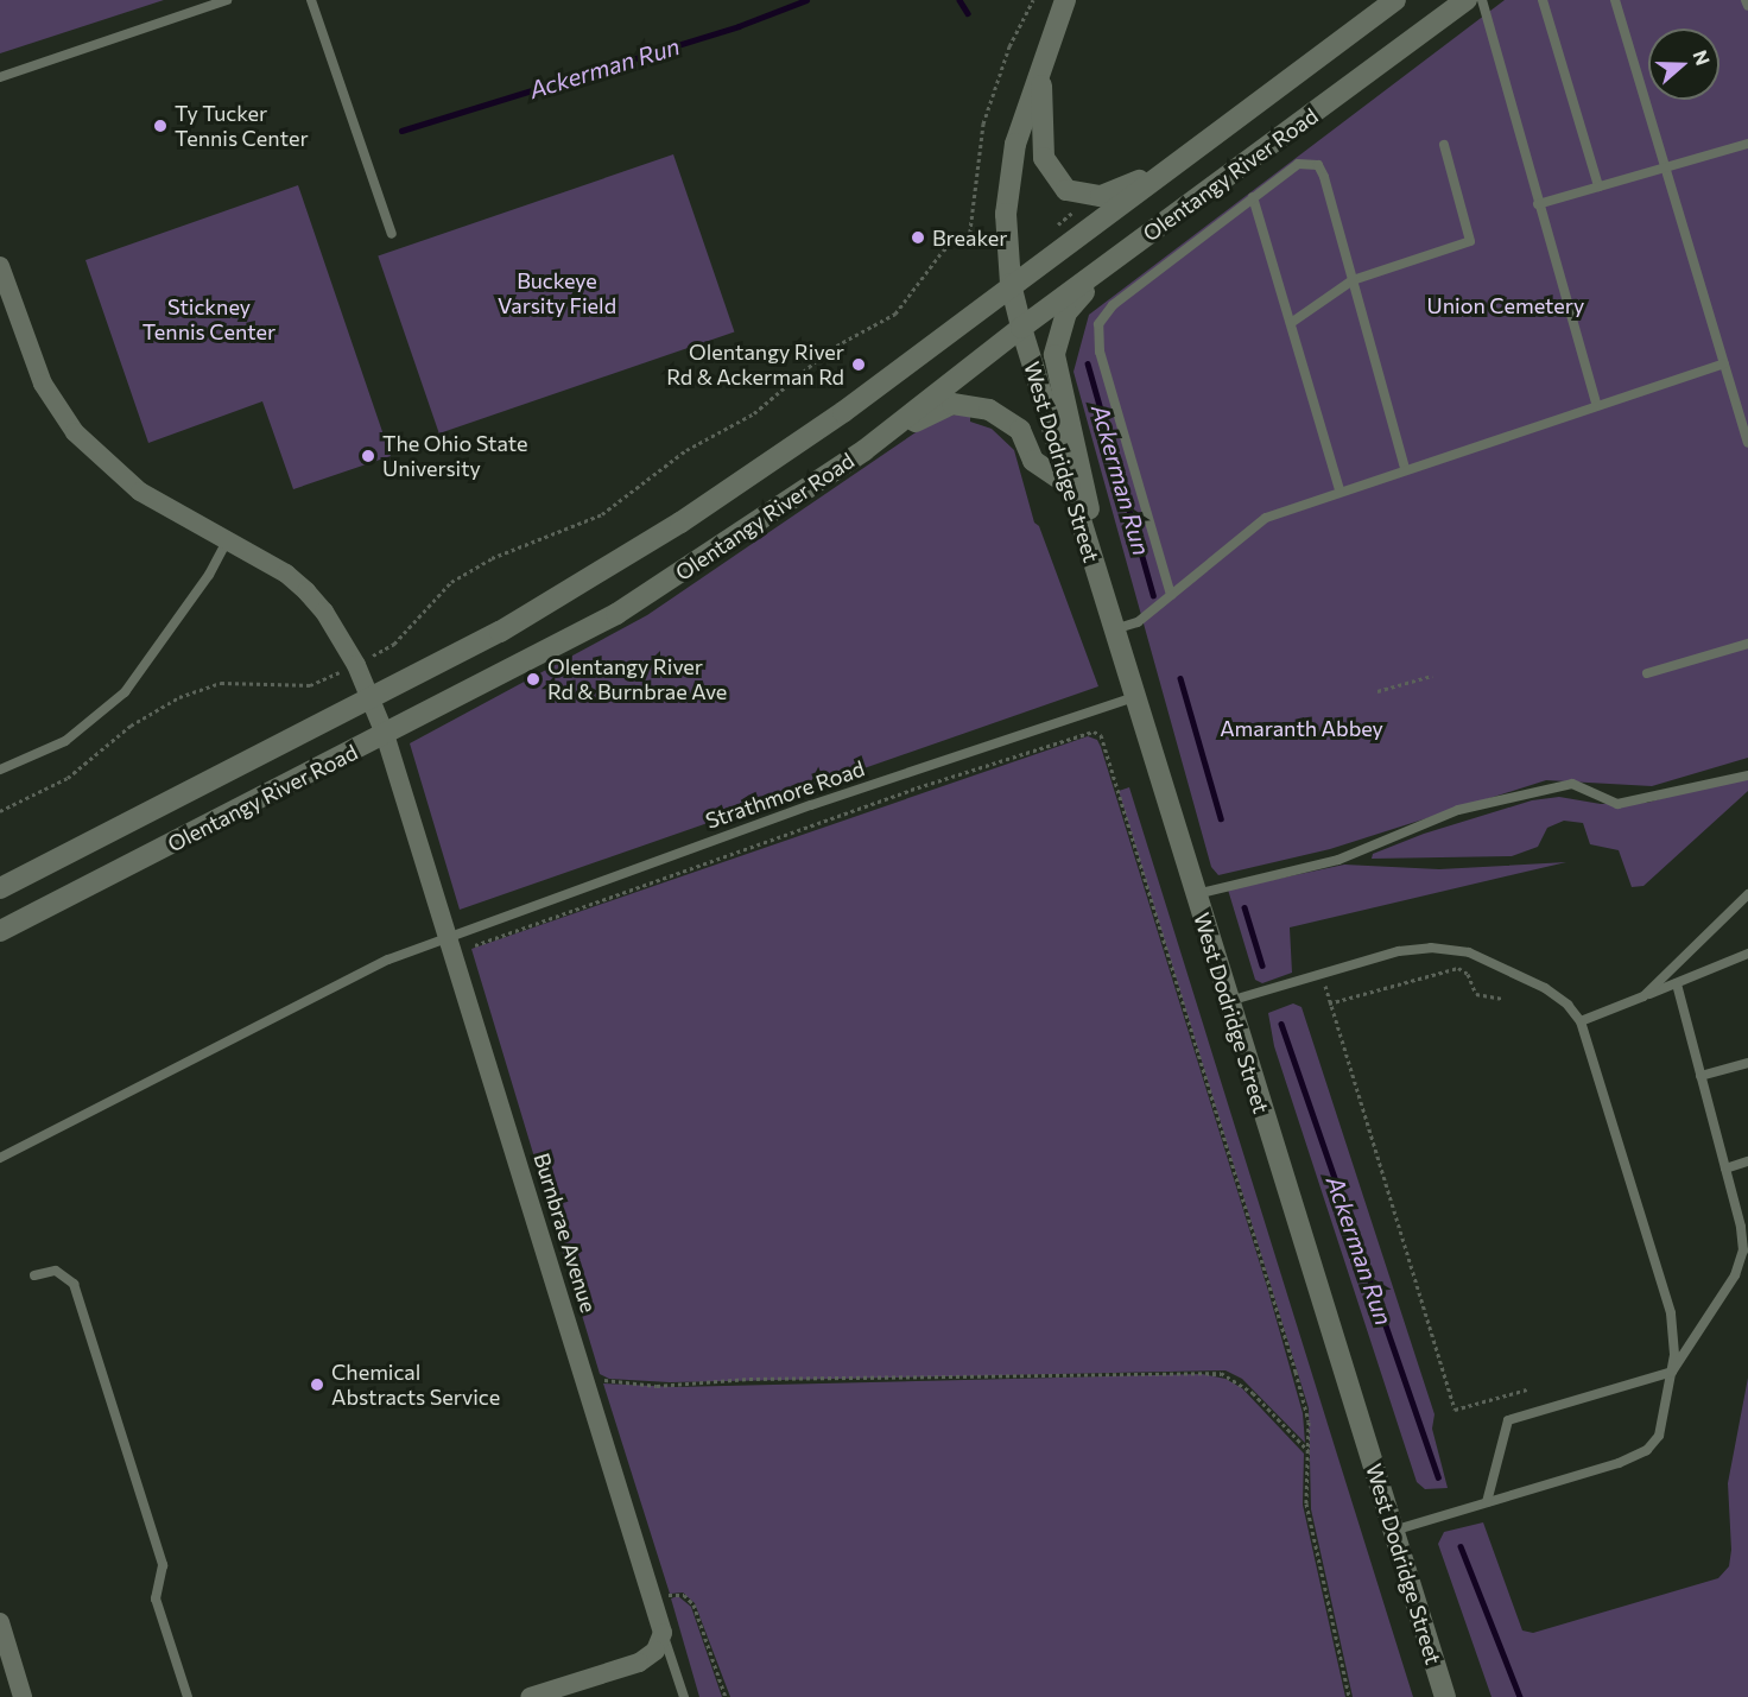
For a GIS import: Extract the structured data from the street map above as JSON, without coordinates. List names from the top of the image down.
{
  "streets": {
    "main road": ["Olentangy River Road", "West Dodridge Street"],
    "street": ["Burnbrae Avenue"],
    "lane": ["Strathmore Road"]
  },
  "crossings": [
    ["Olentangy River Road", "West Dodridge Street"],
    ["Olentangy River Road", "Burnbrae Avenue"],
    ["West Dodridge Street", "Strathmore Road"],
    ["Strathmore Road", "Burnbrae Avenue"]
  ],
  "water": ["Ackerman Run"],
  "parks": [
    "Buckeye Varsity Field",
    "Union Cemetery",
    "Stickney Tennis Center",
    "Amaranth Abbey"
  ],
  "places": [
    "Ty Tucker Tennis Center",
    "Breaker",
    "Olentangy River Rd & Ackerman Rd",
    "The Ohio State University",
    "Olentangy River Rd & Burnbrae Ave",
    "Chemical Abstracts Service"
  ],
  "north": "right"
}
